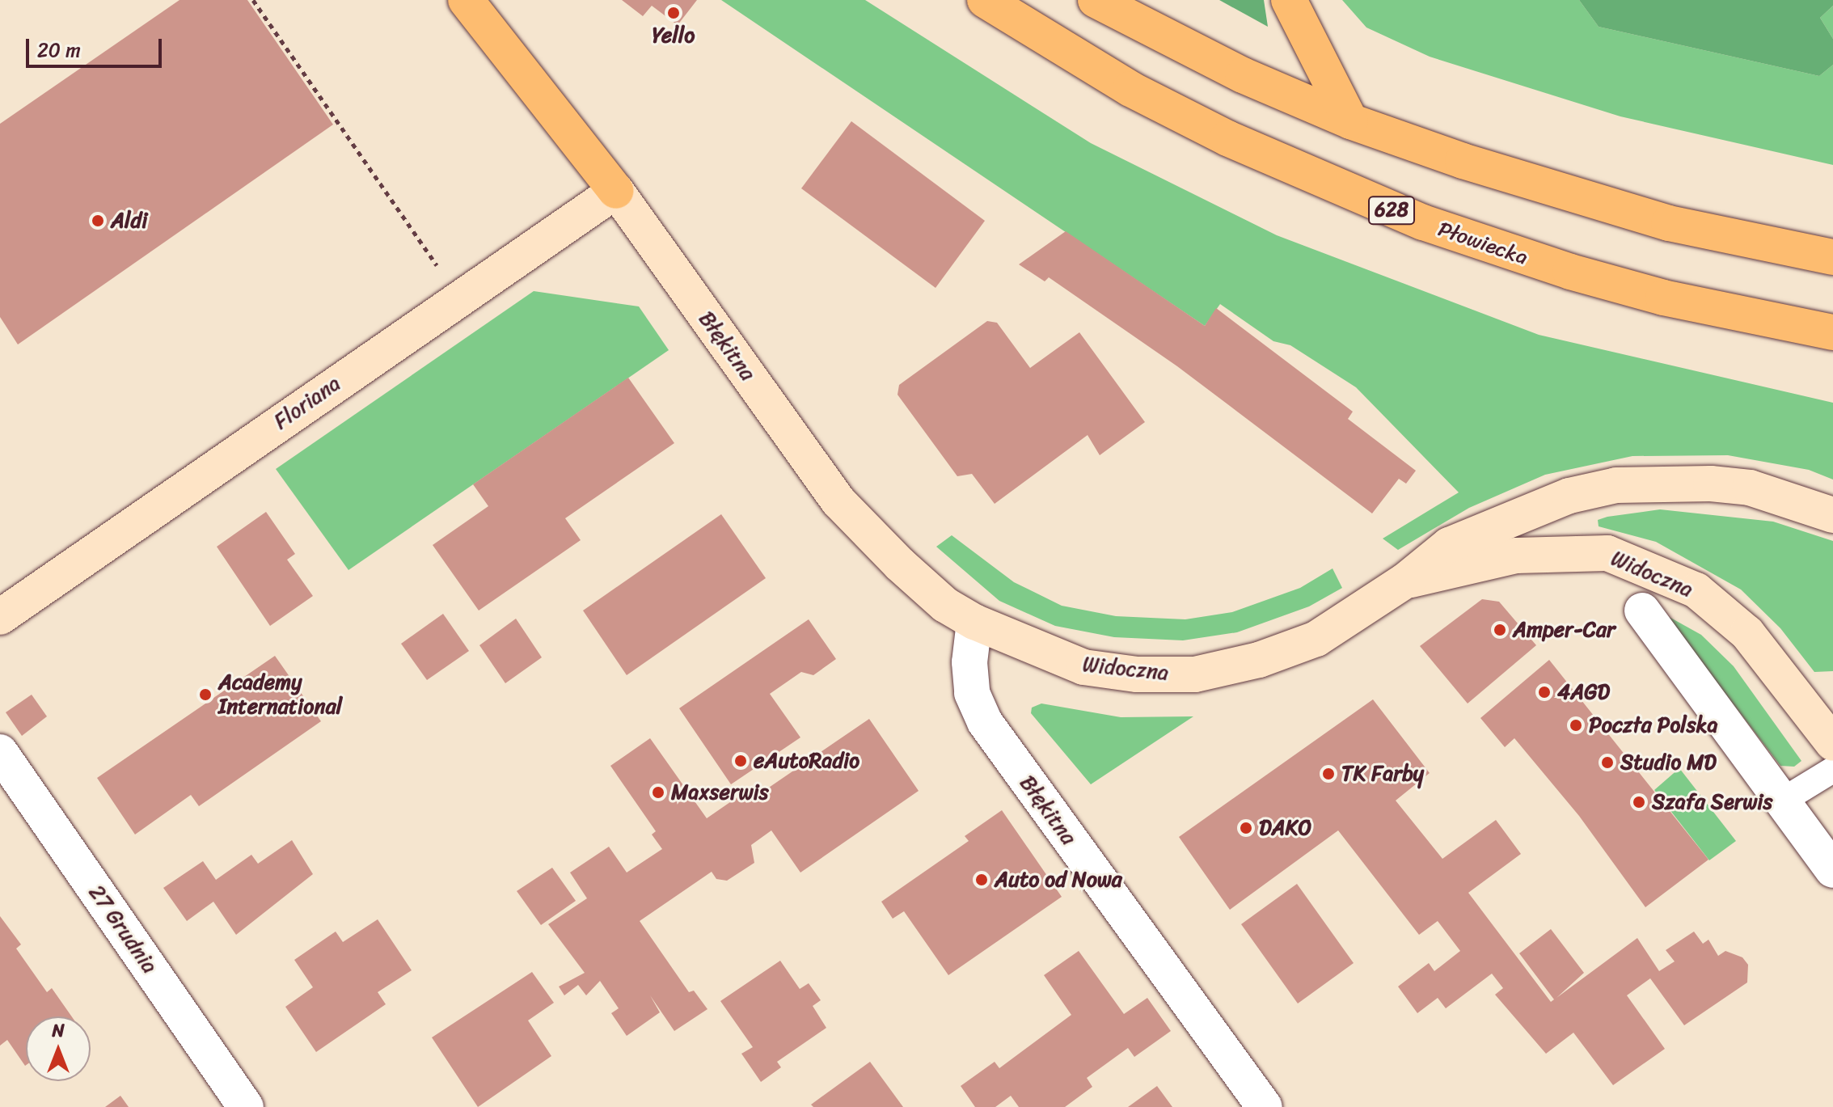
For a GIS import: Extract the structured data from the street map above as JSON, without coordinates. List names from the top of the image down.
{
  "streets": {
    "main road": [
      "628",
      "Płowiecka",
      "Błękitna",
      "Floriana",
      "Widoczna"
    ],
    "street": ["27 Grudnia"]
  },
  "crossings": [
    ["Błękitna", "Floriana"],
    ["Błękitna", "Widoczna"]
  ],
  "places": [
    "Yello",
    "Aldi",
    "Amper-Car",
    "4AGD",
    "Academy International",
    "Poczta Polska",
    "eAutoRadio",
    "Studio MD",
    "TK Farby",
    "Maxserwis",
    "Szafa Serwis",
    "DAKO",
    "Auto od Nowa"
  ],
  "scale_bar": "20 m",
  "north": "top"
}
